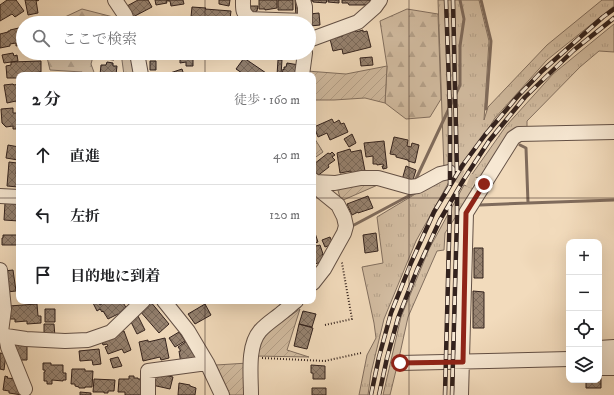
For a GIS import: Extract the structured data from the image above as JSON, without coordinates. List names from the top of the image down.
{
  "page": {
    "search": "ここで検索",
    "heading": ["2 分", "徒歩 · 160 m"],
    "list": [
      ["直進", "40 m"],
      ["左折", "120 m"],
      "目的地に到着"
    ],
    "map_buttons": ["+", "−"]
  }
}
